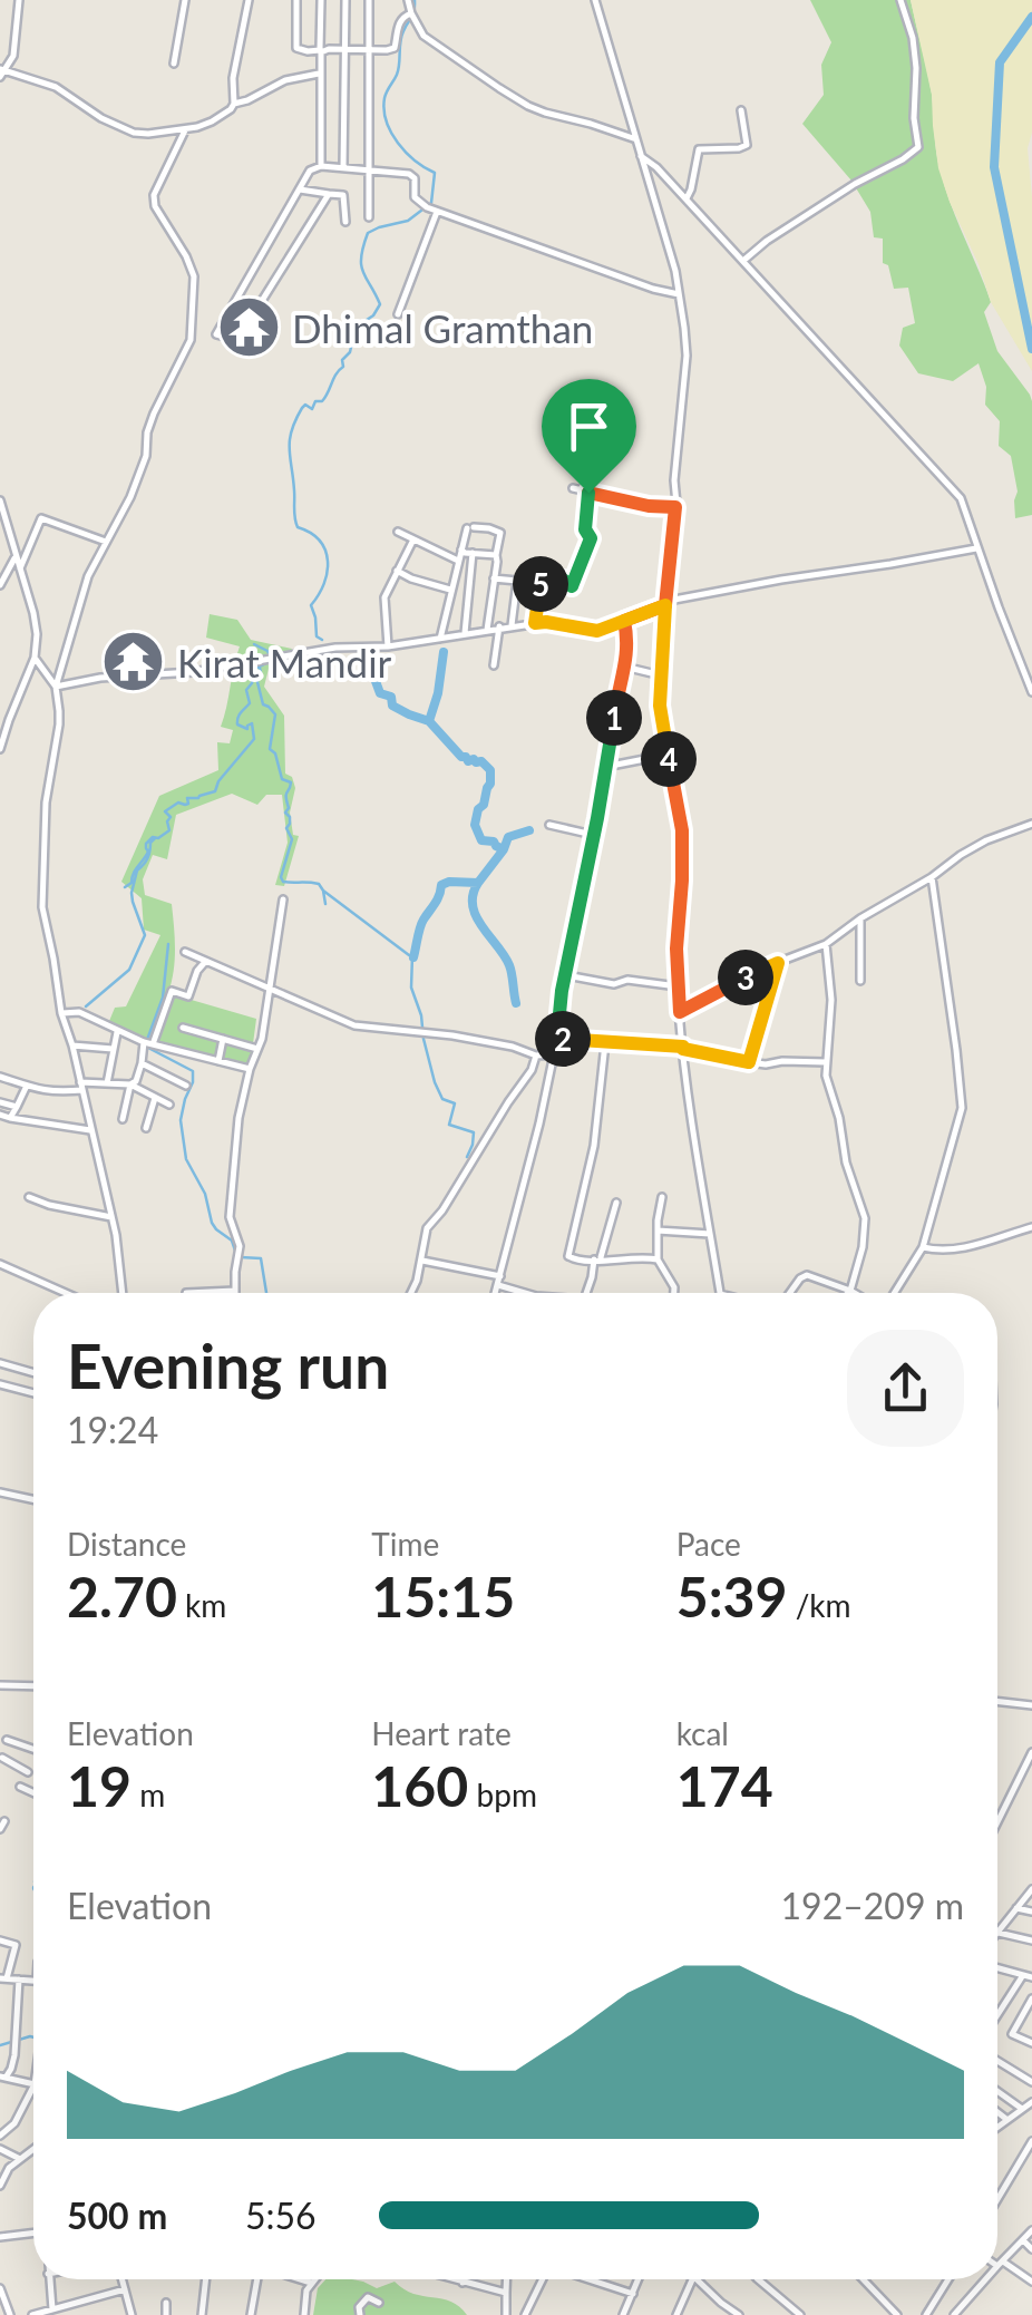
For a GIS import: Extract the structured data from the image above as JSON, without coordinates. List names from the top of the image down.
{
  "places": {
    "temple": ["Dhimal Gramthan", "Kirat Mandir"]
  },
  "page": {
    "pins": [
      "5",
      "1",
      "4",
      "3",
      "2"
    ],
    "heading": ["Evening run", "19:24"],
    "stats": [
      ["Distance", "2.70 km"],
      ["Time", "15:15"],
      ["Pace", "5:39 /km"],
      ["Elevation", "19 m"],
      ["Heart rate", "160 bpm"],
      ["kcal", "174"]
    ],
    "chart": ["Elevation", "192–209 m"],
    "list": [
      {
        "name": "500 m",
        "note": "5:56"
      }
    ]
  }
}
